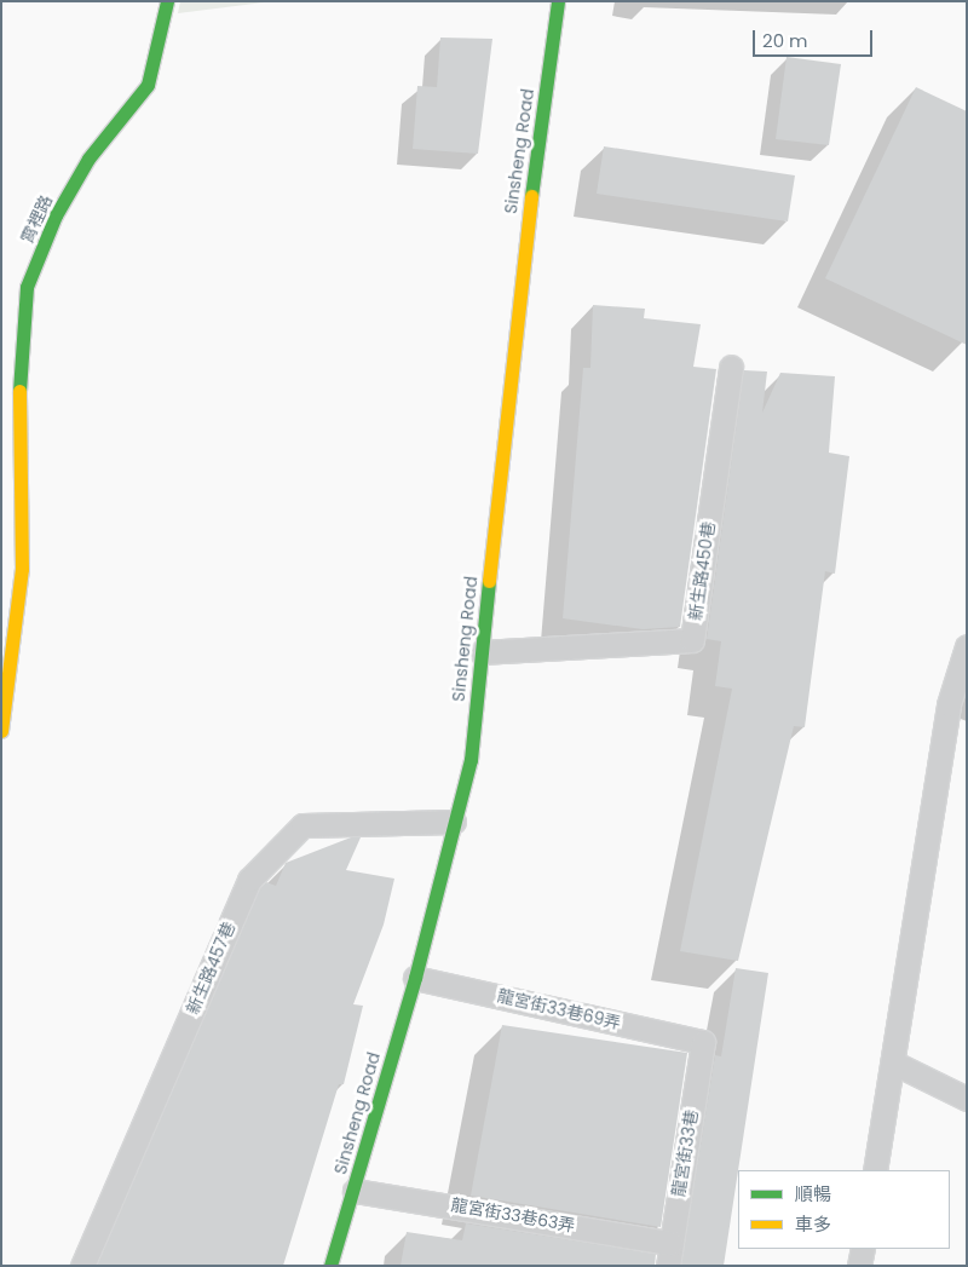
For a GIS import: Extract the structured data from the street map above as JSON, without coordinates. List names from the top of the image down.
{
  "streets": {
    "street": ["Sinsheng Road", "霄裡路"],
    "lane": [
      "新生路450巷",
      "新生路457巷",
      "龍宮街33巷69弄",
      "龍宮街33巷",
      "龍宮街33巷63弄"
    ]
  },
  "crossings": [
    ["Sinsheng Road", "新生路450巷"],
    ["Sinsheng Road", "新生路457巷"],
    ["Sinsheng Road", "龍宮街33巷69弄"],
    ["Sinsheng Road", "龍宮街33巷63弄"],
    ["龍宮街33巷69弄", "龍宮街33巷"],
    ["龍宮街33巷", "龍宮街33巷63弄"]
  ],
  "legend": ["順暢", "車多"],
  "scale_bar": "20 m"
}
